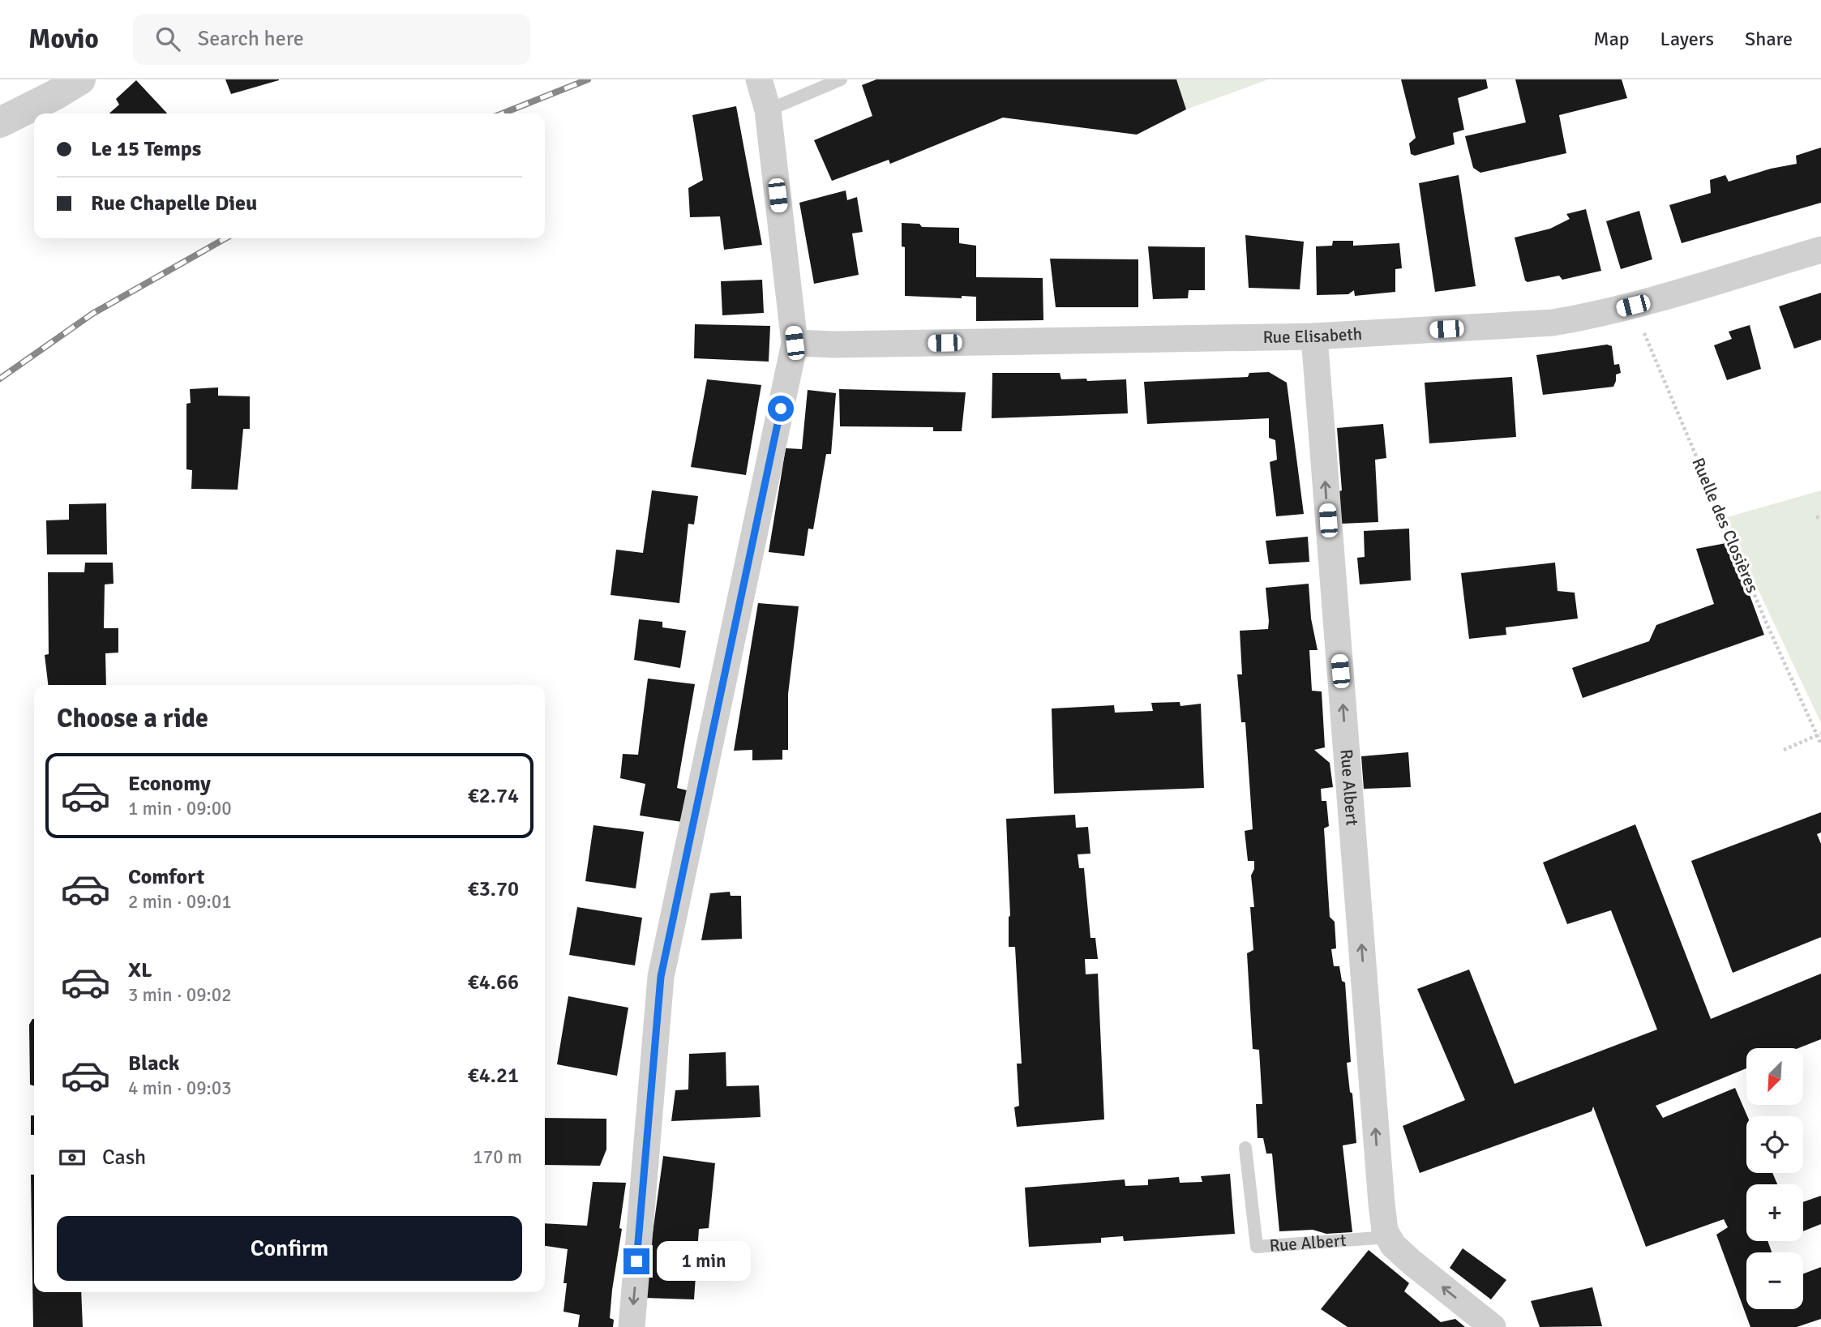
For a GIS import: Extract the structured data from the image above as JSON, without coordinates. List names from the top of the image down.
{
  "streets": {
    "street": ["Rue Elisabeth", "Rue Albert"],
    "path": ["Ruelle des Closières"]
  },
  "crossings": [
    ["Rue Elisabeth", "Ruelle des Closières"],
    ["Rue Elisabeth", "Rue Albert"]
  ],
  "one_way": ["Rue Albert"],
  "north": "bottom left",
  "page": {
    "header": "Movio",
    "search": "Search here",
    "nav": ["Map", "Layers", "Share"],
    "banner": ["Le 15 Temps", "Rue Chapelle Dieu"],
    "heading": "Choose a ride",
    "list": [
      {
        "name": "Economy",
        "note": "1 min · 09:00",
        "value": "€2.74"
      },
      {
        "name": "Comfort",
        "note": "2 min · 09:01",
        "value": "€3.70"
      },
      {
        "name": "XL",
        "note": "3 min · 09:02",
        "value": "€4.66"
      },
      {
        "name": "Black",
        "note": "4 min · 09:03",
        "value": "€4.21"
      }
    ],
    "map_buttons": ["+", "−"],
    "pay": ["Cash", "170 m"],
    "buttons": "Confirm",
    "bubble": "1 min"
  }
}
